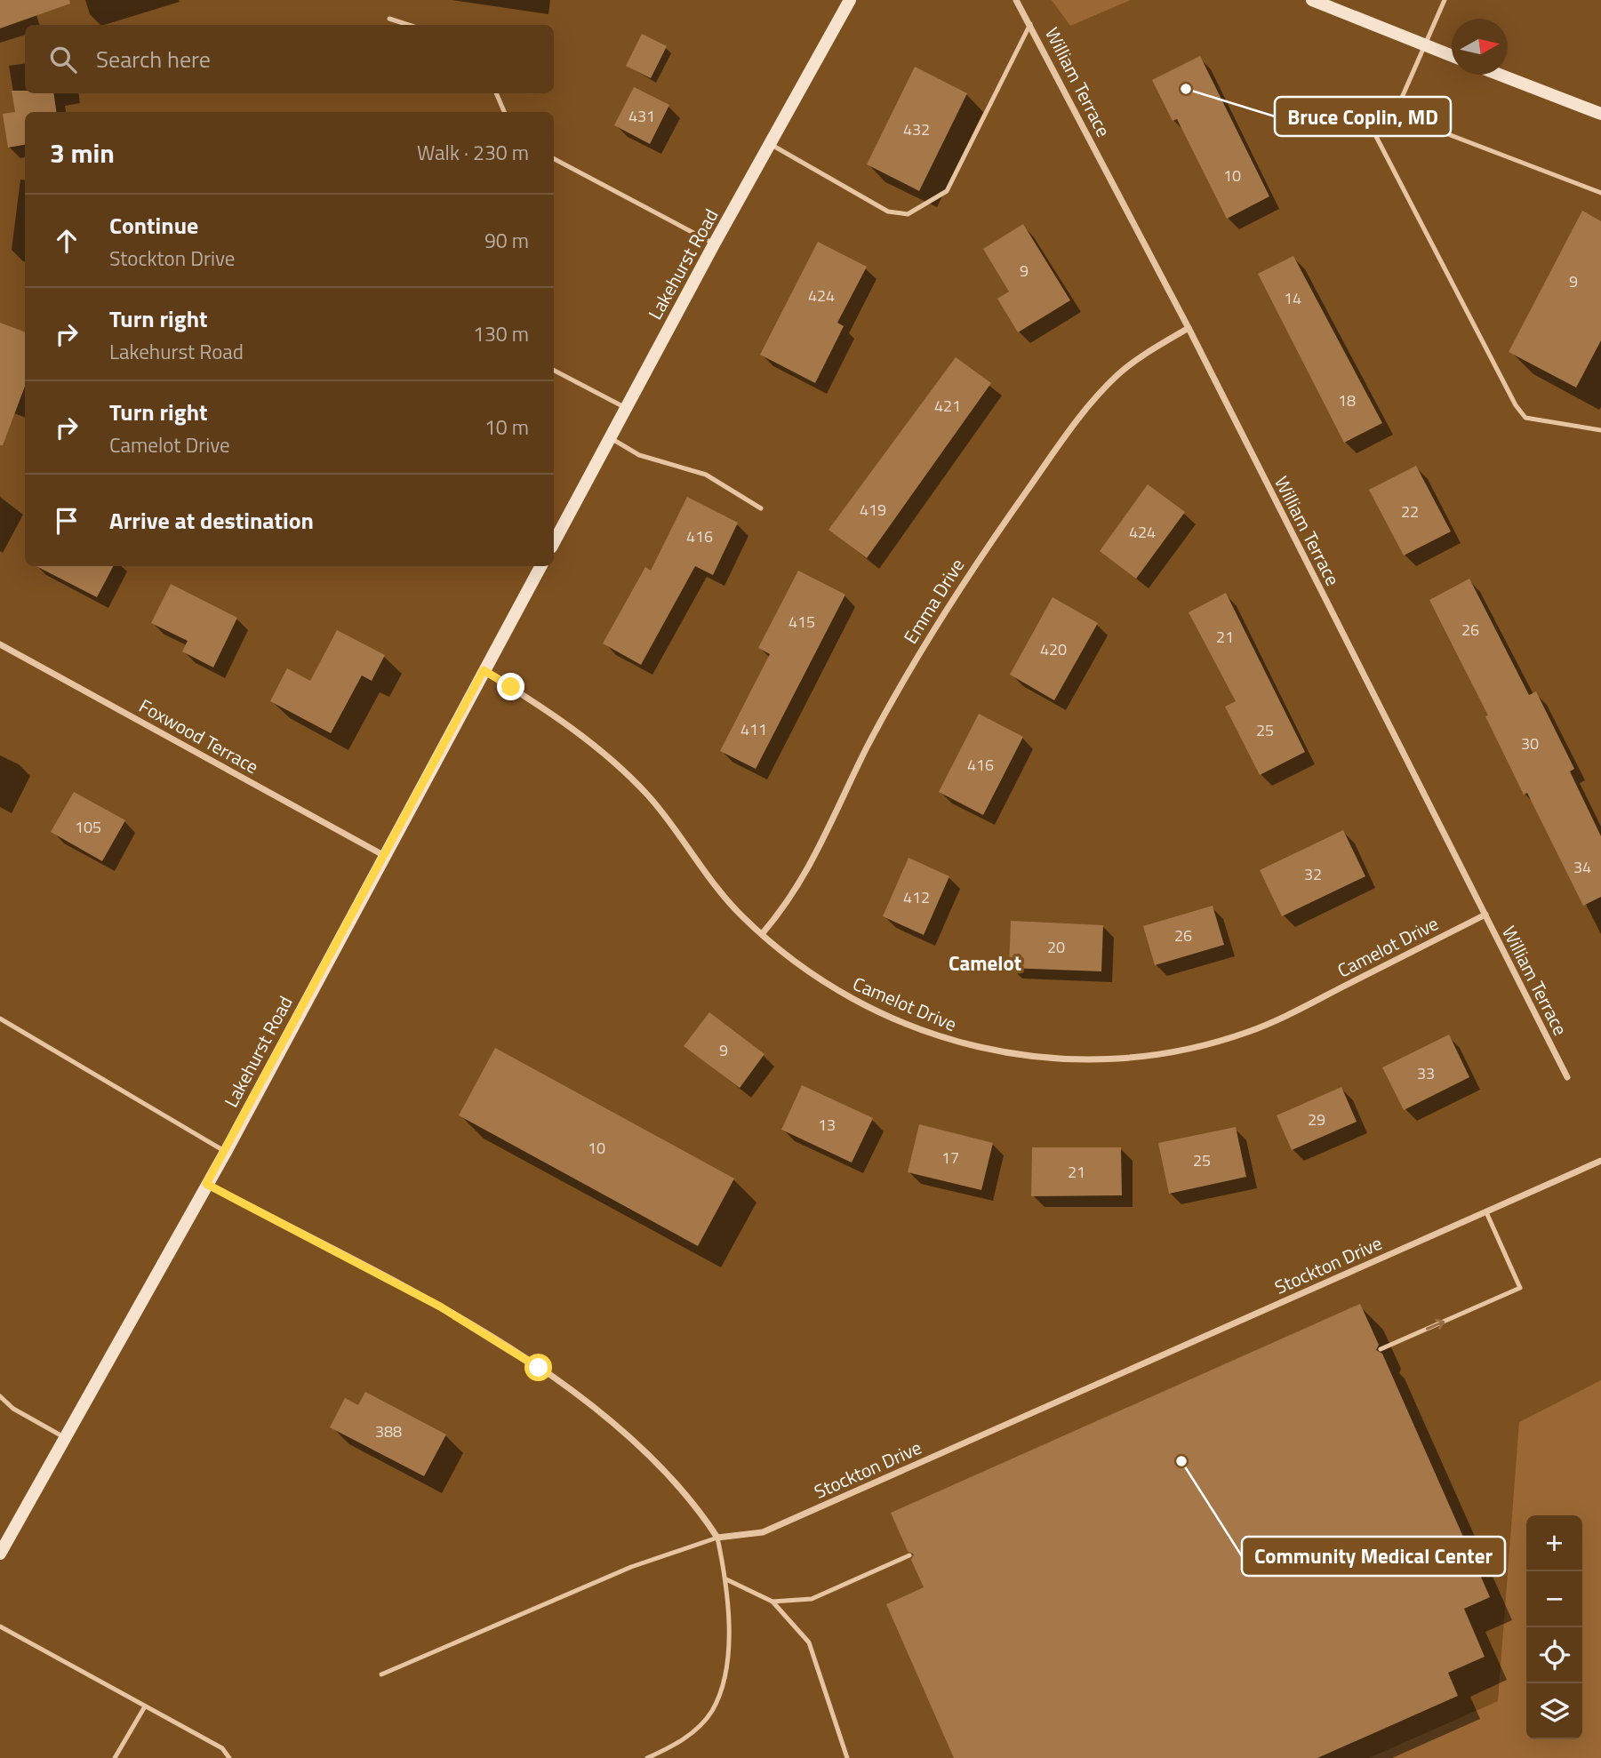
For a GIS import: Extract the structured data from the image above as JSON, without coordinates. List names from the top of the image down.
{
  "streets": {
    "main road": ["Lakehurst Road"],
    "street": [
      "William Terrace",
      "Emma Drive",
      "Foxwood Terrace",
      "Camelot Drive",
      "Stockton Drive"
    ]
  },
  "crossings": [
    ["William Terrace", "Emma Drive"],
    ["William Terrace", "Camelot Drive"],
    ["Lakehurst Road", "Foxwood Terrace"],
    ["Lakehurst Road", "Camelot Drive"],
    ["Emma Drive", "Camelot Drive"]
  ],
  "districts": ["Camelot"],
  "places": ["Bruce Coplin, MD", "Community Medical Center"],
  "house_numbers": [
    "431",
    "432",
    "10",
    "9",
    "9",
    "424",
    "14",
    "18",
    "421",
    "419",
    "22",
    "424",
    "416",
    "415",
    "26",
    "21",
    "420",
    "411",
    "25",
    "30",
    "416",
    "105",
    "34",
    "32",
    "412",
    "26",
    "20",
    "9",
    "33",
    "29",
    "13",
    "10",
    "17",
    "25",
    "21",
    "388"
  ],
  "north": "right",
  "page": {
    "search": "Search here",
    "heading": ["3 min", "Walk · 230 m"],
    "list": [
      ["Continue", "Stockton Drive", "90 m"],
      ["Turn right", "Lakehurst Road", "130 m"],
      ["Turn right", "Camelot Drive", "10 m"],
      "Arrive at destination"
    ],
    "map_buttons": ["+", "−"]
  }
}
